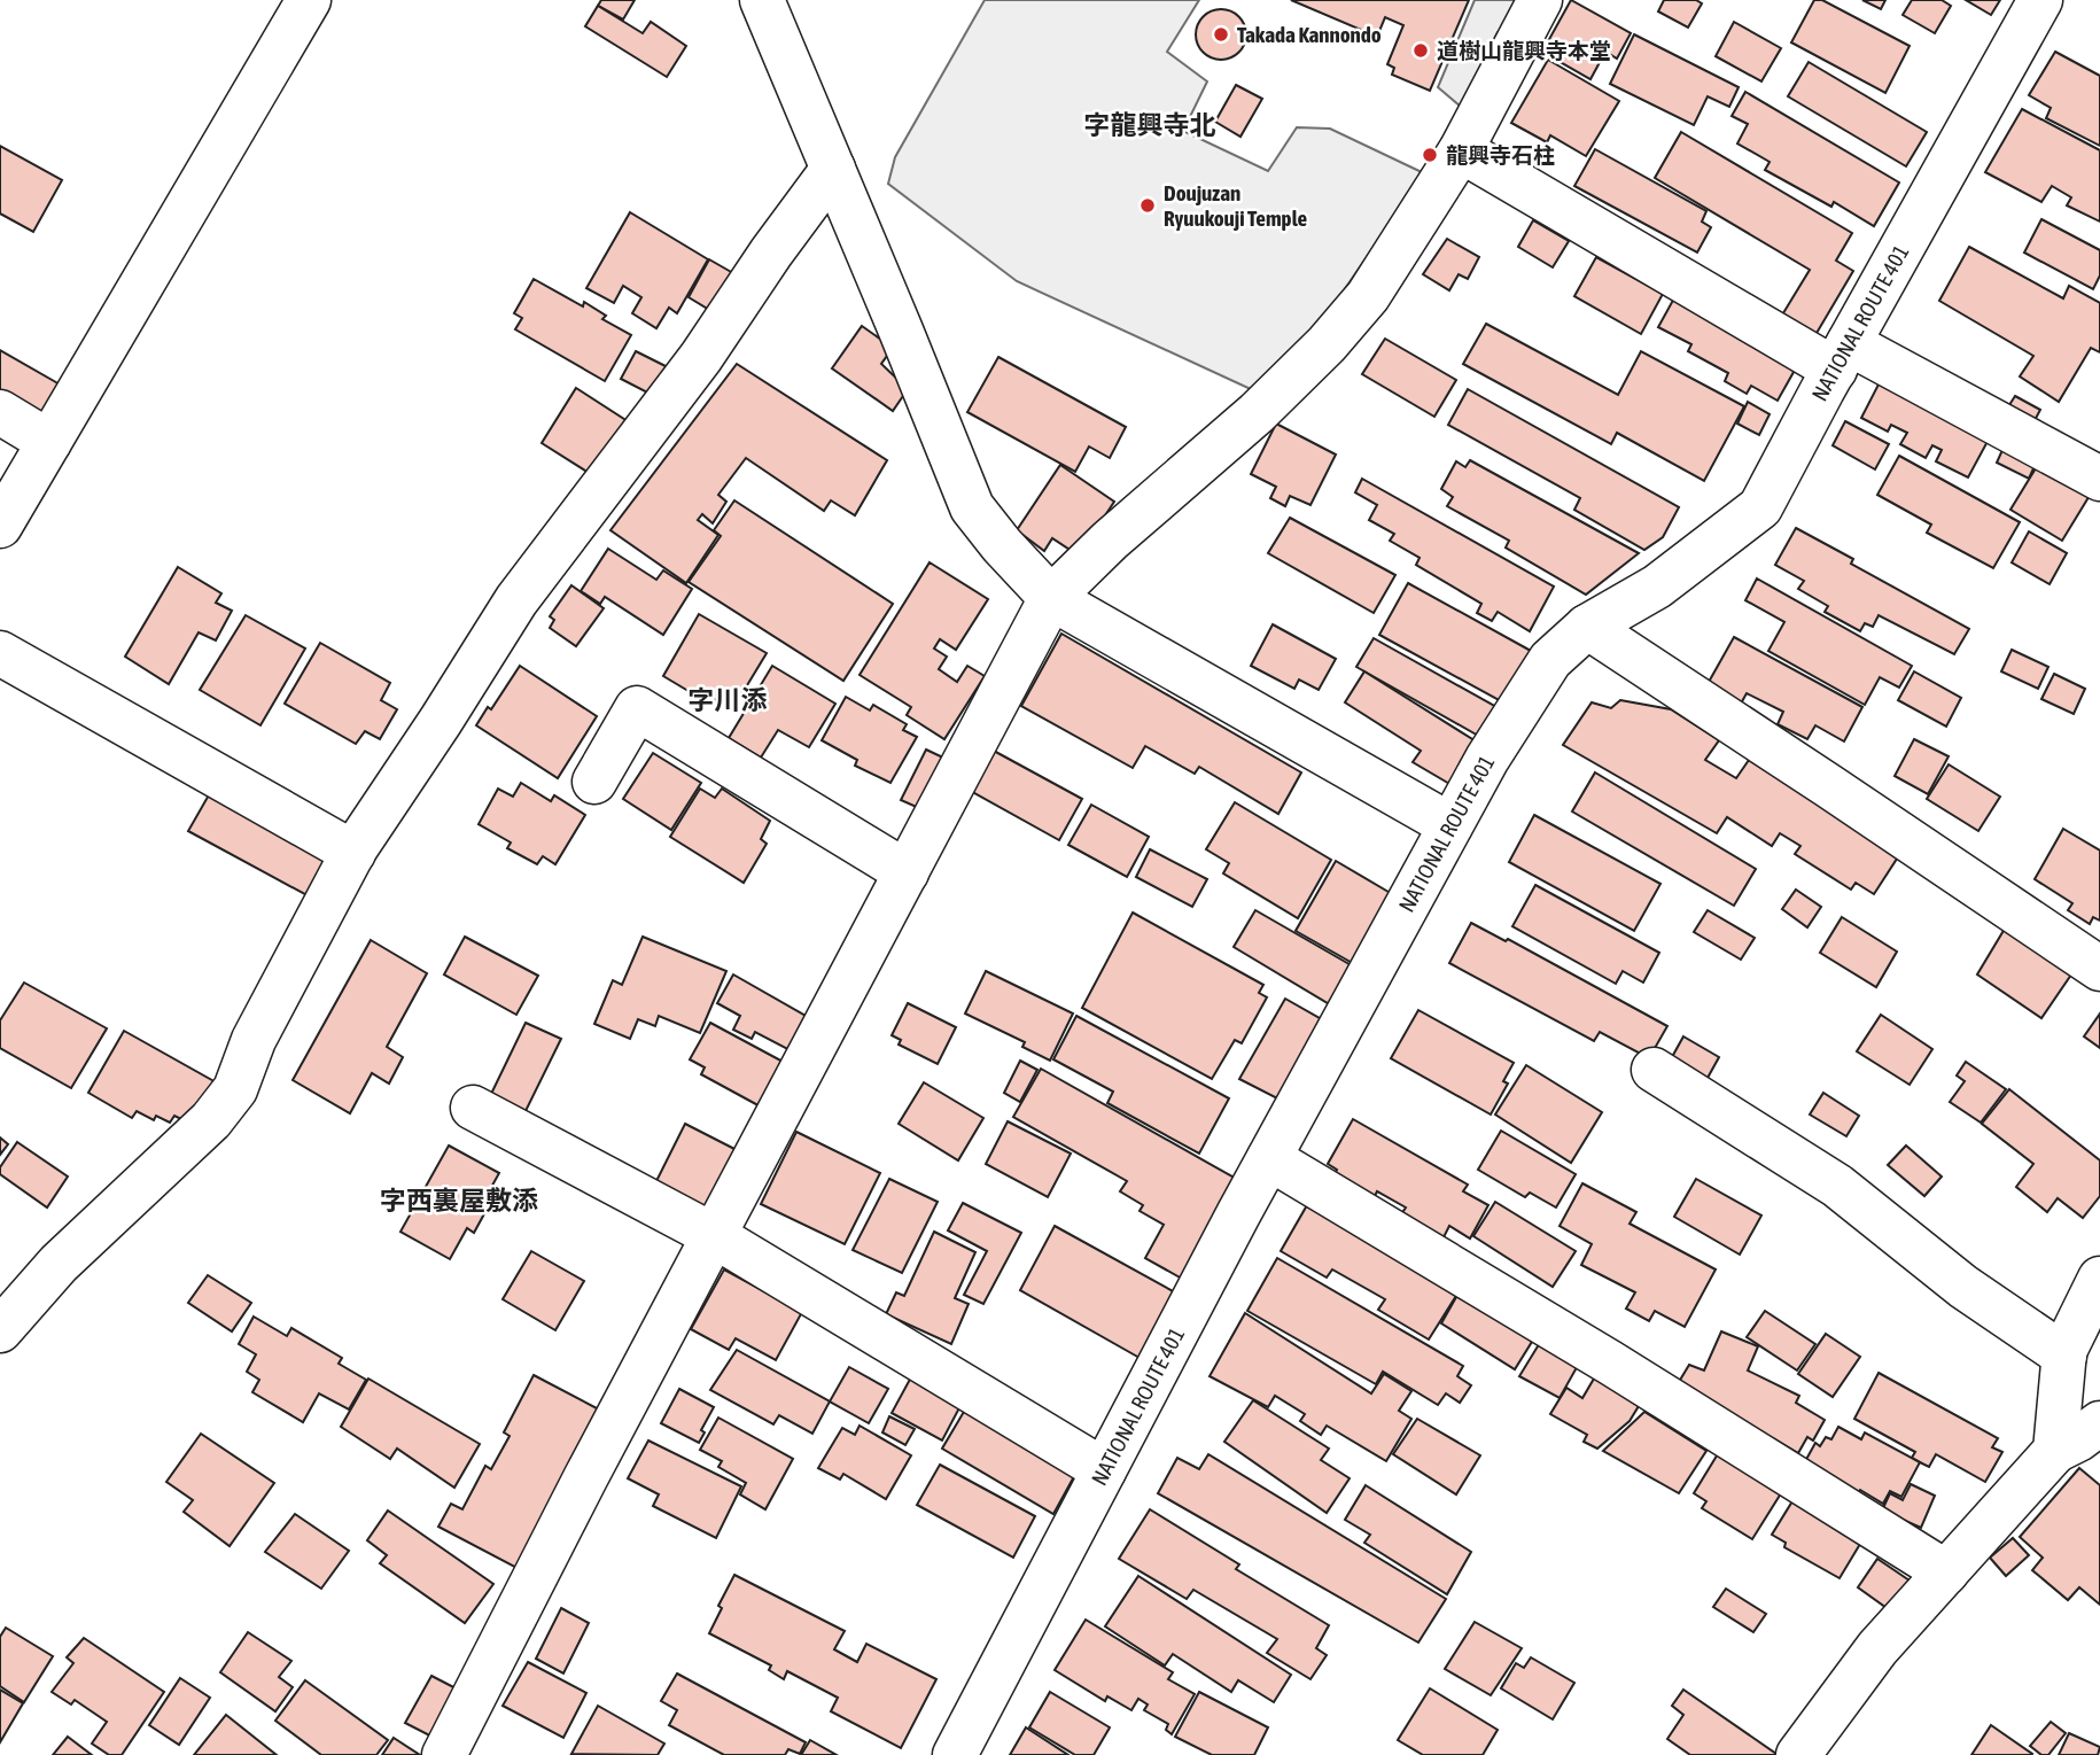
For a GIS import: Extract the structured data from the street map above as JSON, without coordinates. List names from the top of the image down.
{
  "streets": {
    "main road": ["NATIONAL ROUTE 401"]
  },
  "districts": ["字龍興寺北", "字川添", "字西裏屋敷添"],
  "places": [
    "Takada Kannondo",
    "道樹山龍興寺本堂",
    "龍興寺石柱",
    "Doujuzan Ryuukouji Temple"
  ]
}
